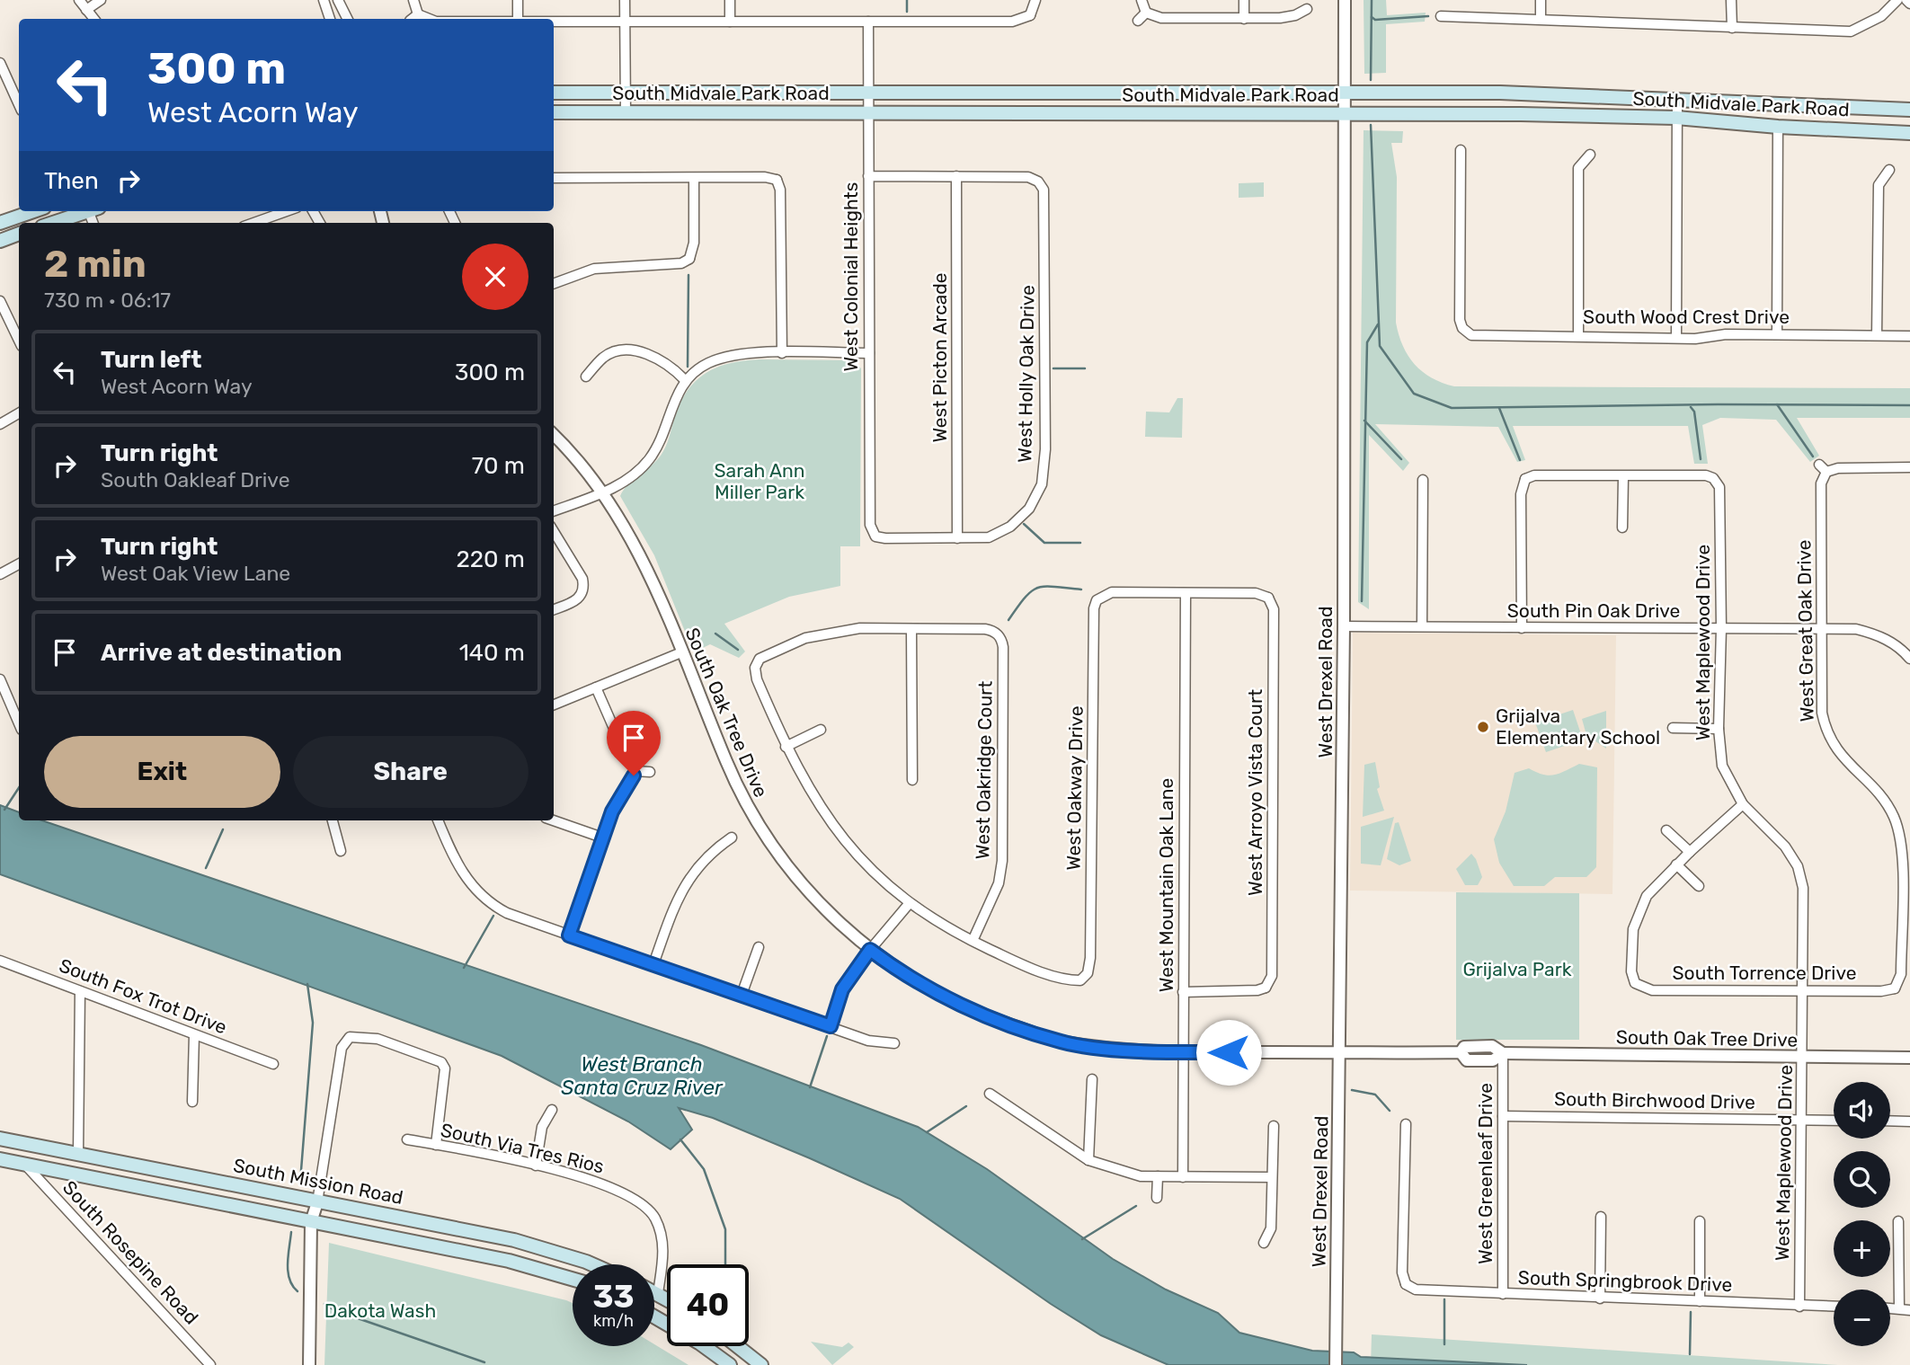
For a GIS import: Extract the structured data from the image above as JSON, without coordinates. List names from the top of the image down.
{
  "streets": {
    "main road": ["South Midvale Park Road", "South Mission Road"],
    "street": [
      "West Colonial Heights",
      "South Wood Crest Drive",
      "West Picton Arcade",
      "West Holly Oak Drive",
      "South Pin Oak Drive",
      "West Great Oak Drive",
      "West Maplewood Drive",
      "West Drexel Road",
      "South Oak Tree Drive",
      "West Oakridge Court",
      "West Oakway Drive",
      "West Arroyo Vista Court",
      "West Mountain Oak Lane",
      "South Torrence Drive",
      "South Fox Trot Drive",
      "South Birchwood Drive",
      "South Via Tres Rios",
      "West Greenleaf Drive",
      "South Rosepine Road",
      "South Springbrook Drive"
    ]
  },
  "crossings": [
    ["South Midvale Park Road", "West Colonial Heights"],
    ["South Midvale Park Road", "West Drexel Road"],
    ["West Colonial Heights", "West Holly Oak Drive"],
    ["West Picton Arcade", "West Holly Oak Drive"],
    ["South Pin Oak Drive", "West Great Oak Drive"],
    ["South Pin Oak Drive", "West Maplewood Drive"],
    ["South Pin Oak Drive", "West Drexel Road"],
    ["West Great Oak Drive", "South Torrence Drive"],
    ["West Maplewood Drive", "South Oak Tree Drive"],
    ["West Maplewood Drive", "South Torrence Drive"],
    ["West Maplewood Drive", "South Birchwood Drive"],
    ["West Maplewood Drive", "South Springbrook Drive"],
    ["West Drexel Road", "South Oak Tree Drive"],
    ["South Oak Tree Drive", "West Mountain Oak Lane"],
    ["South Oak Tree Drive", "West Greenleaf Drive"],
    ["West Oakridge Court", "West Oakway Drive"],
    ["West Oakway Drive", "West Arroyo Vista Court"],
    ["West Oakway Drive", "West Mountain Oak Lane"],
    ["West Arroyo Vista Court", "West Mountain Oak Lane"],
    ["South Birchwood Drive", "West Greenleaf Drive"],
    ["West Greenleaf Drive", "South Springbrook Drive"]
  ],
  "water": ["West Branch Santa Cruz River"],
  "parks": ["Sarah Ann Miller Park", "Grijalva Park", "Dakota Wash"],
  "places": ["Grijalva Elementary School"],
  "page": {
    "turn": ["300 m", "West Acorn Way"],
    "then": "Then",
    "heading": ["2 min", "730 m · 06:17"],
    "list": [
      {
        "name": "Turn left",
        "note": "West Acorn Way",
        "value": "300 m"
      },
      {
        "name": "Turn right",
        "note": "South Oakleaf Drive",
        "value": "70 m"
      },
      {
        "name": "Turn right",
        "note": "West Oak View Lane",
        "value": "220 m"
      },
      {
        "name": "Arrive at destination",
        "value": "140 m"
      }
    ],
    "buttons": ["Exit", "Share"],
    "map_buttons": ["+", "−"],
    "speed": "33 km/h",
    "limit": "40"
  }
}
